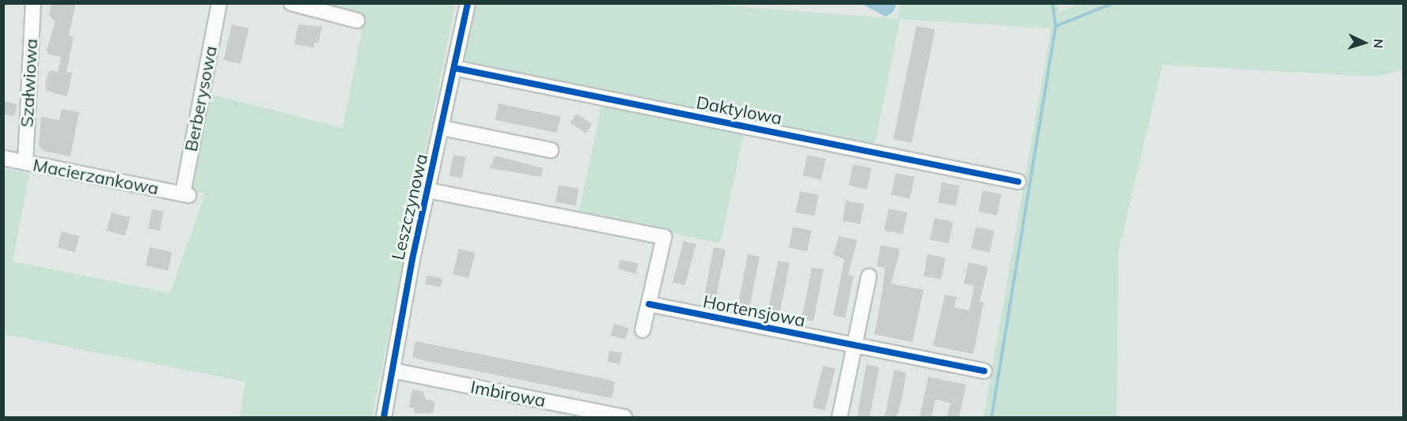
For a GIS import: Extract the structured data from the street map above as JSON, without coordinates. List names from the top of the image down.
{
  "streets": {
    "street": [
      "Szałwiowa",
      "Berberysowa",
      "Daktylowa",
      "Macierzankowa",
      "Leszczynowa",
      "Hortensjowa",
      "Imbirowa"
    ]
  },
  "crossings": [
    ["Szałwiowa", "Macierzankowa"],
    ["Berberysowa", "Macierzankowa"],
    ["Daktylowa", "Leszczynowa"],
    ["Leszczynowa", "Imbirowa"]
  ],
  "north": "right"
}
